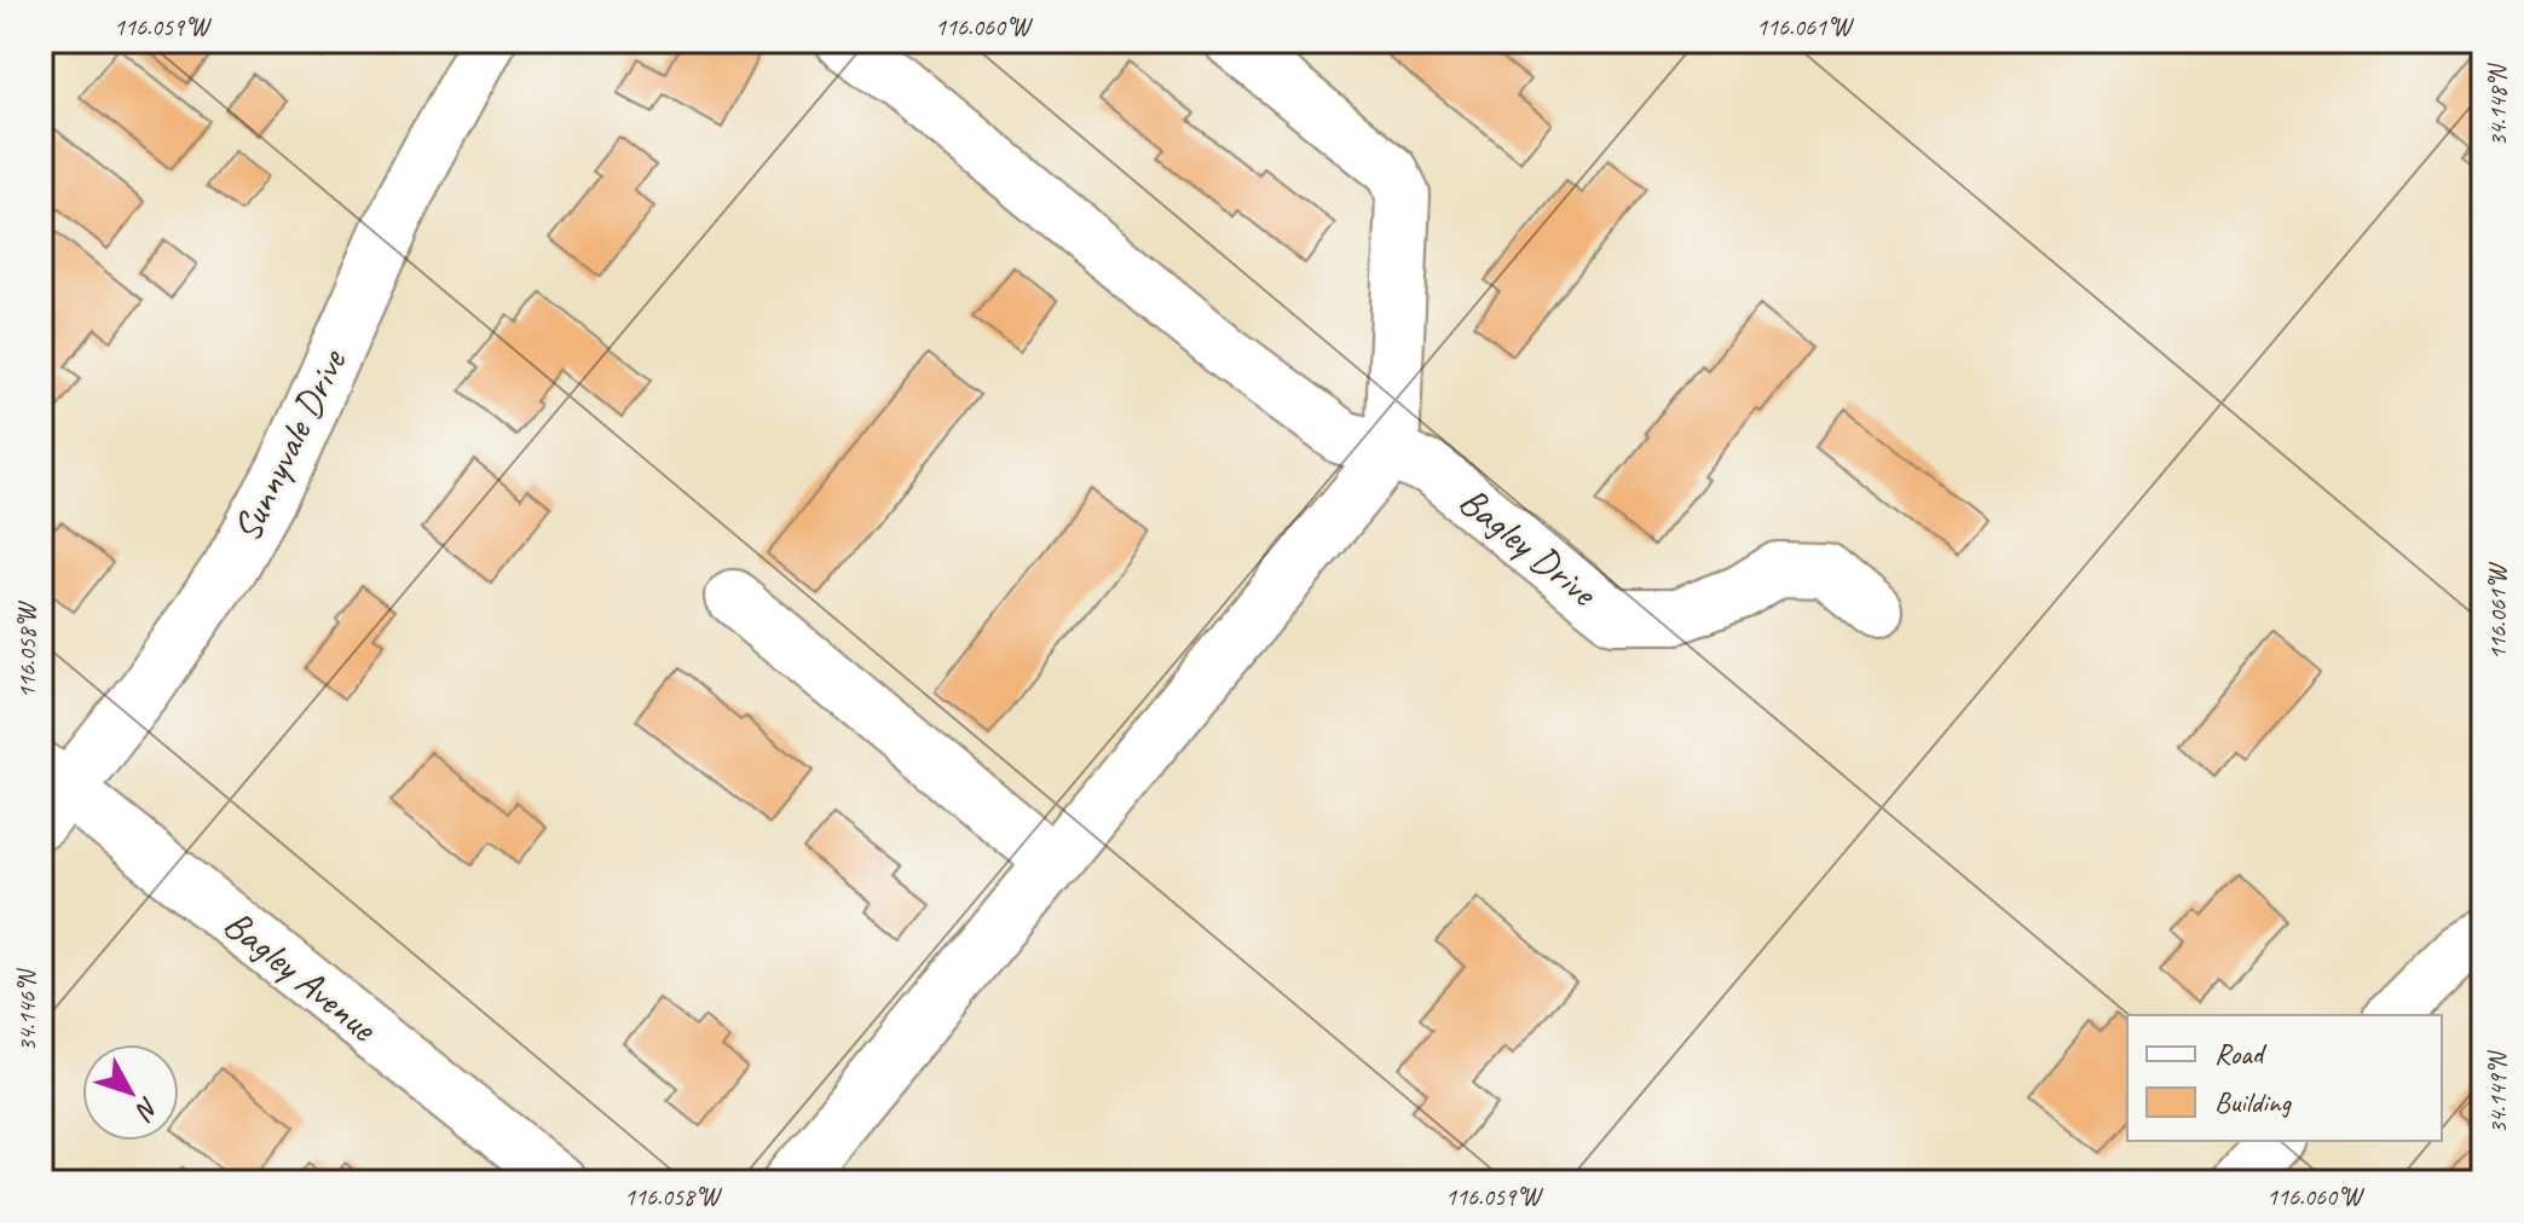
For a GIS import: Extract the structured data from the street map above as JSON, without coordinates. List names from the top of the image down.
{
  "streets": {
    "street": ["Sunnyvale Drive", "Bagley Drive", "Bagley Avenue"]
  },
  "crossings": [
    ["Sunnyvale Drive", "Bagley Avenue"]
  ],
  "legend": ["Road", "Building"],
  "north": "bottom right",
  "coordinates": [
    "116.059°W",
    "116.060°W",
    "116.061°W",
    "34.148°N",
    "116.058°W",
    "34.146°N",
    "34.149°N"
  ]
}
